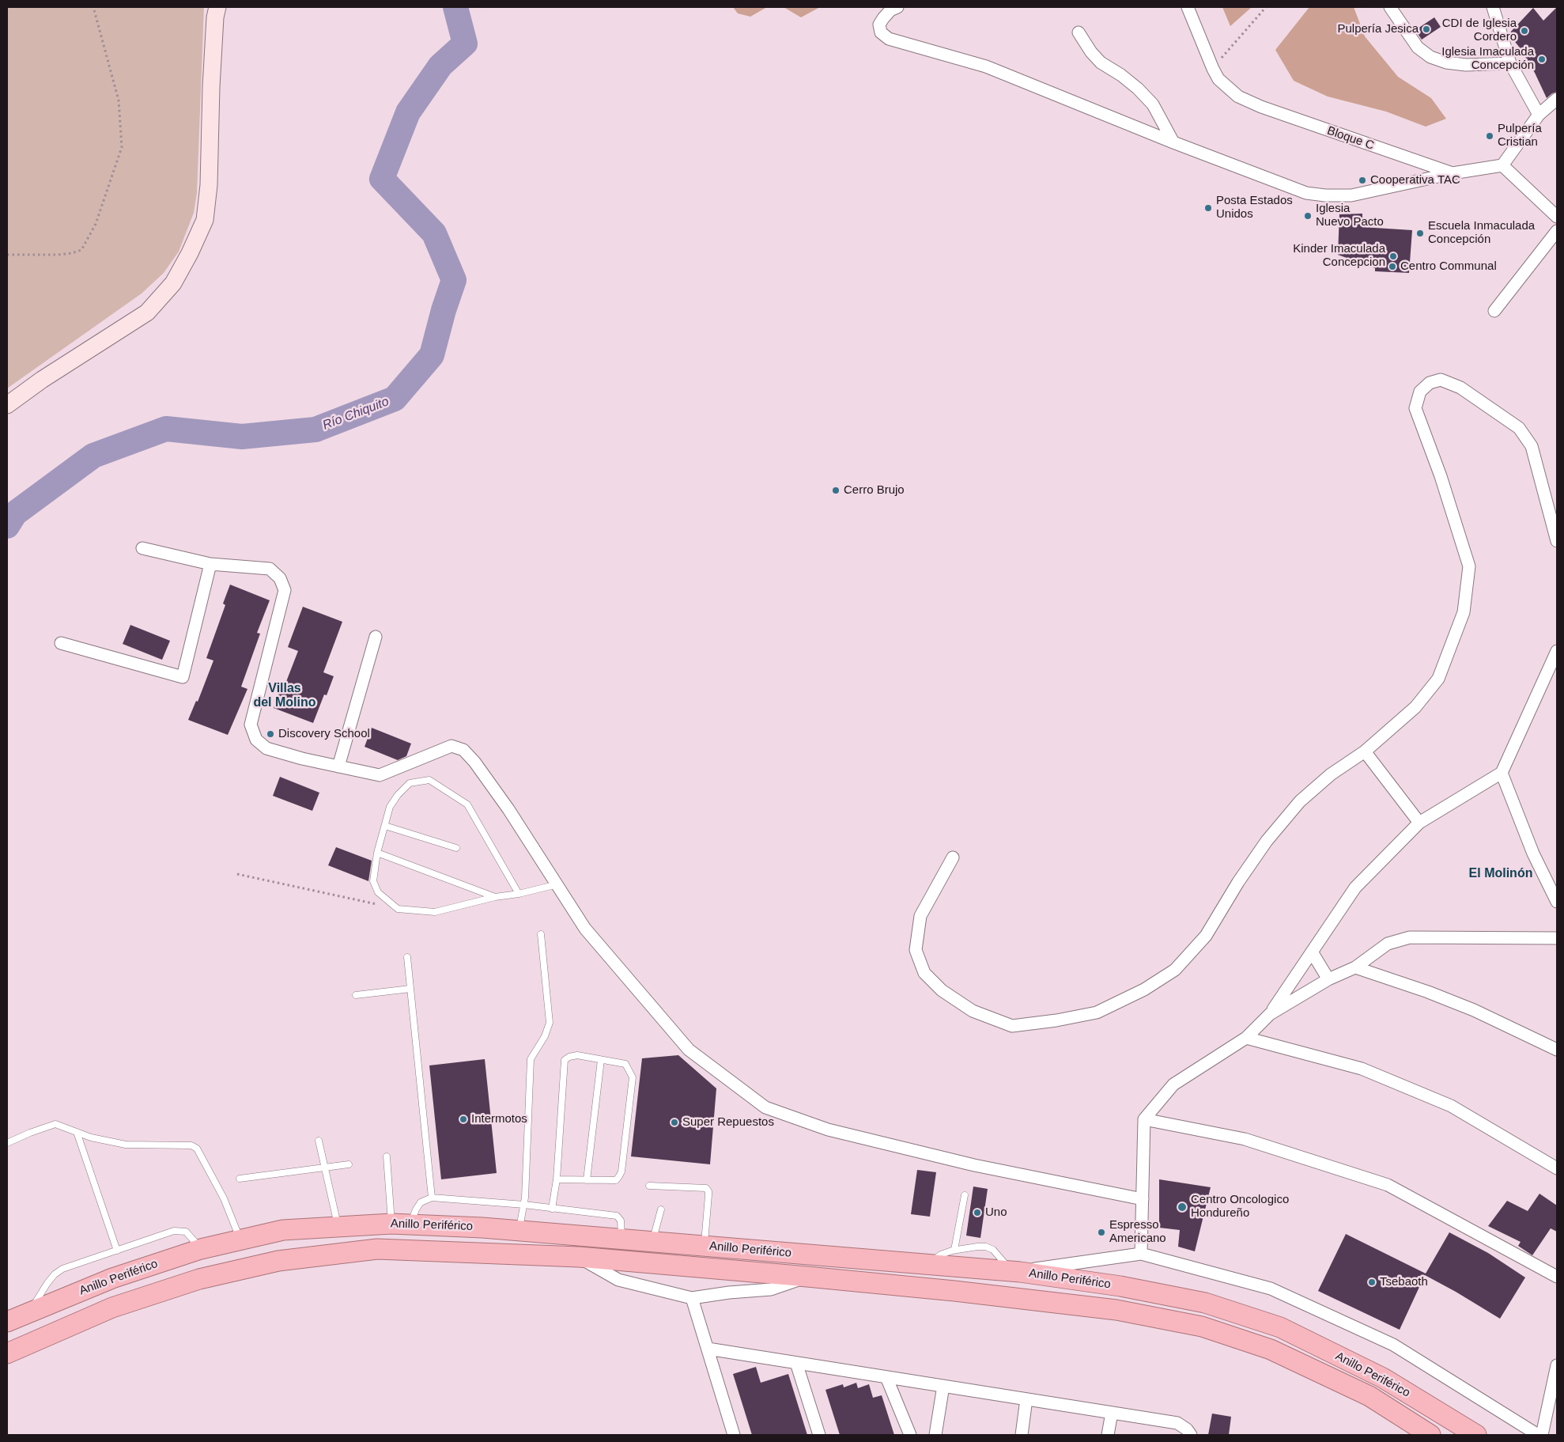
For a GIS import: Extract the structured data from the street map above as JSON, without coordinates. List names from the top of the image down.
{
  "streets": {
    "highway": ["Anillo Periférico"],
    "street": ["Bloque C"]
  },
  "districts": ["Villas del Molino", "El Molinón"],
  "water": ["Río Chiquito"],
  "places": [
    "Pulpería Jesica",
    "CDI de Iglesia Cordero",
    "Iglesia Imaculada Concepción",
    "Pulpería Cristian",
    "Cooperativa TAC",
    "Posta Estados Unidos",
    "Iglesia Nuevo Pacto",
    "Escuela Inmaculada Concepción",
    "Kinder Imaculada Concepcion",
    "Centro Communal",
    "Cerro Brujo",
    "Discovery School",
    "Intermotos",
    "Super Repuestos",
    "Centro Oncologico Hondureño",
    "Uno",
    "Espresso Americano",
    "Tsebaoth"
  ]
}
